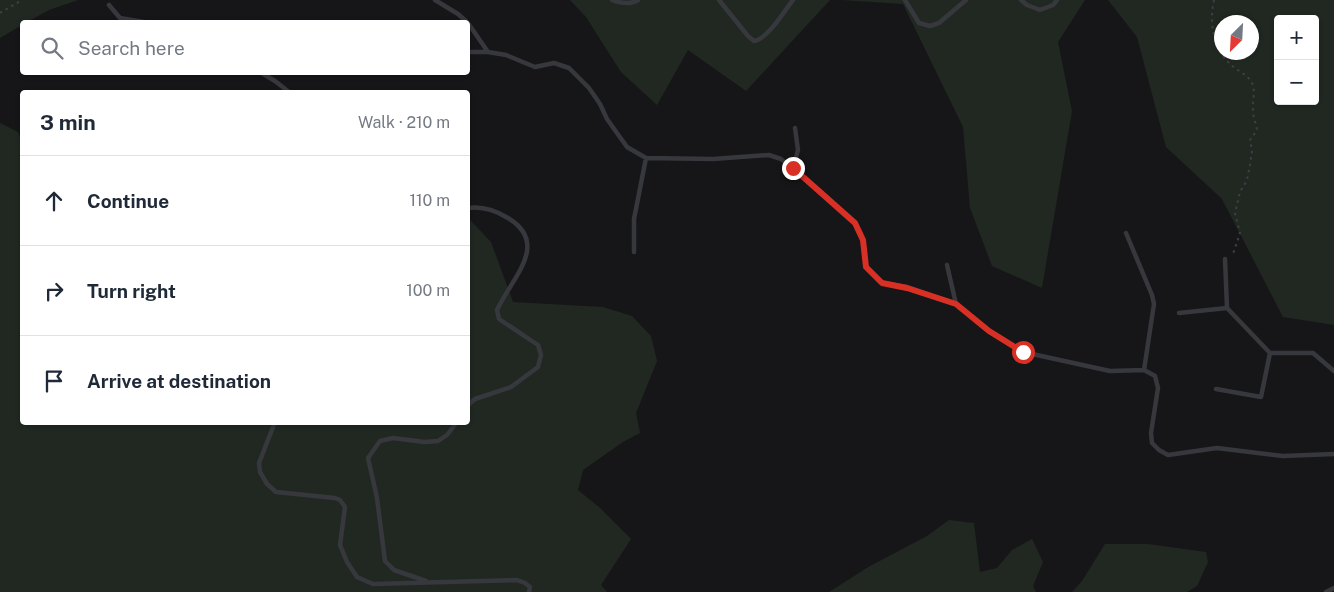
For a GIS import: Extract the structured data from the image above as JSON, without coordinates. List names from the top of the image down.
{
  "north": "bottom left",
  "page": {
    "map_buttons": ["+", "−"],
    "search": "Search here",
    "heading": ["3 min", "Walk · 210 m"],
    "list": [
      ["Continue", "110 m"],
      ["Turn right", "100 m"],
      "Arrive at destination"
    ]
  }
}
